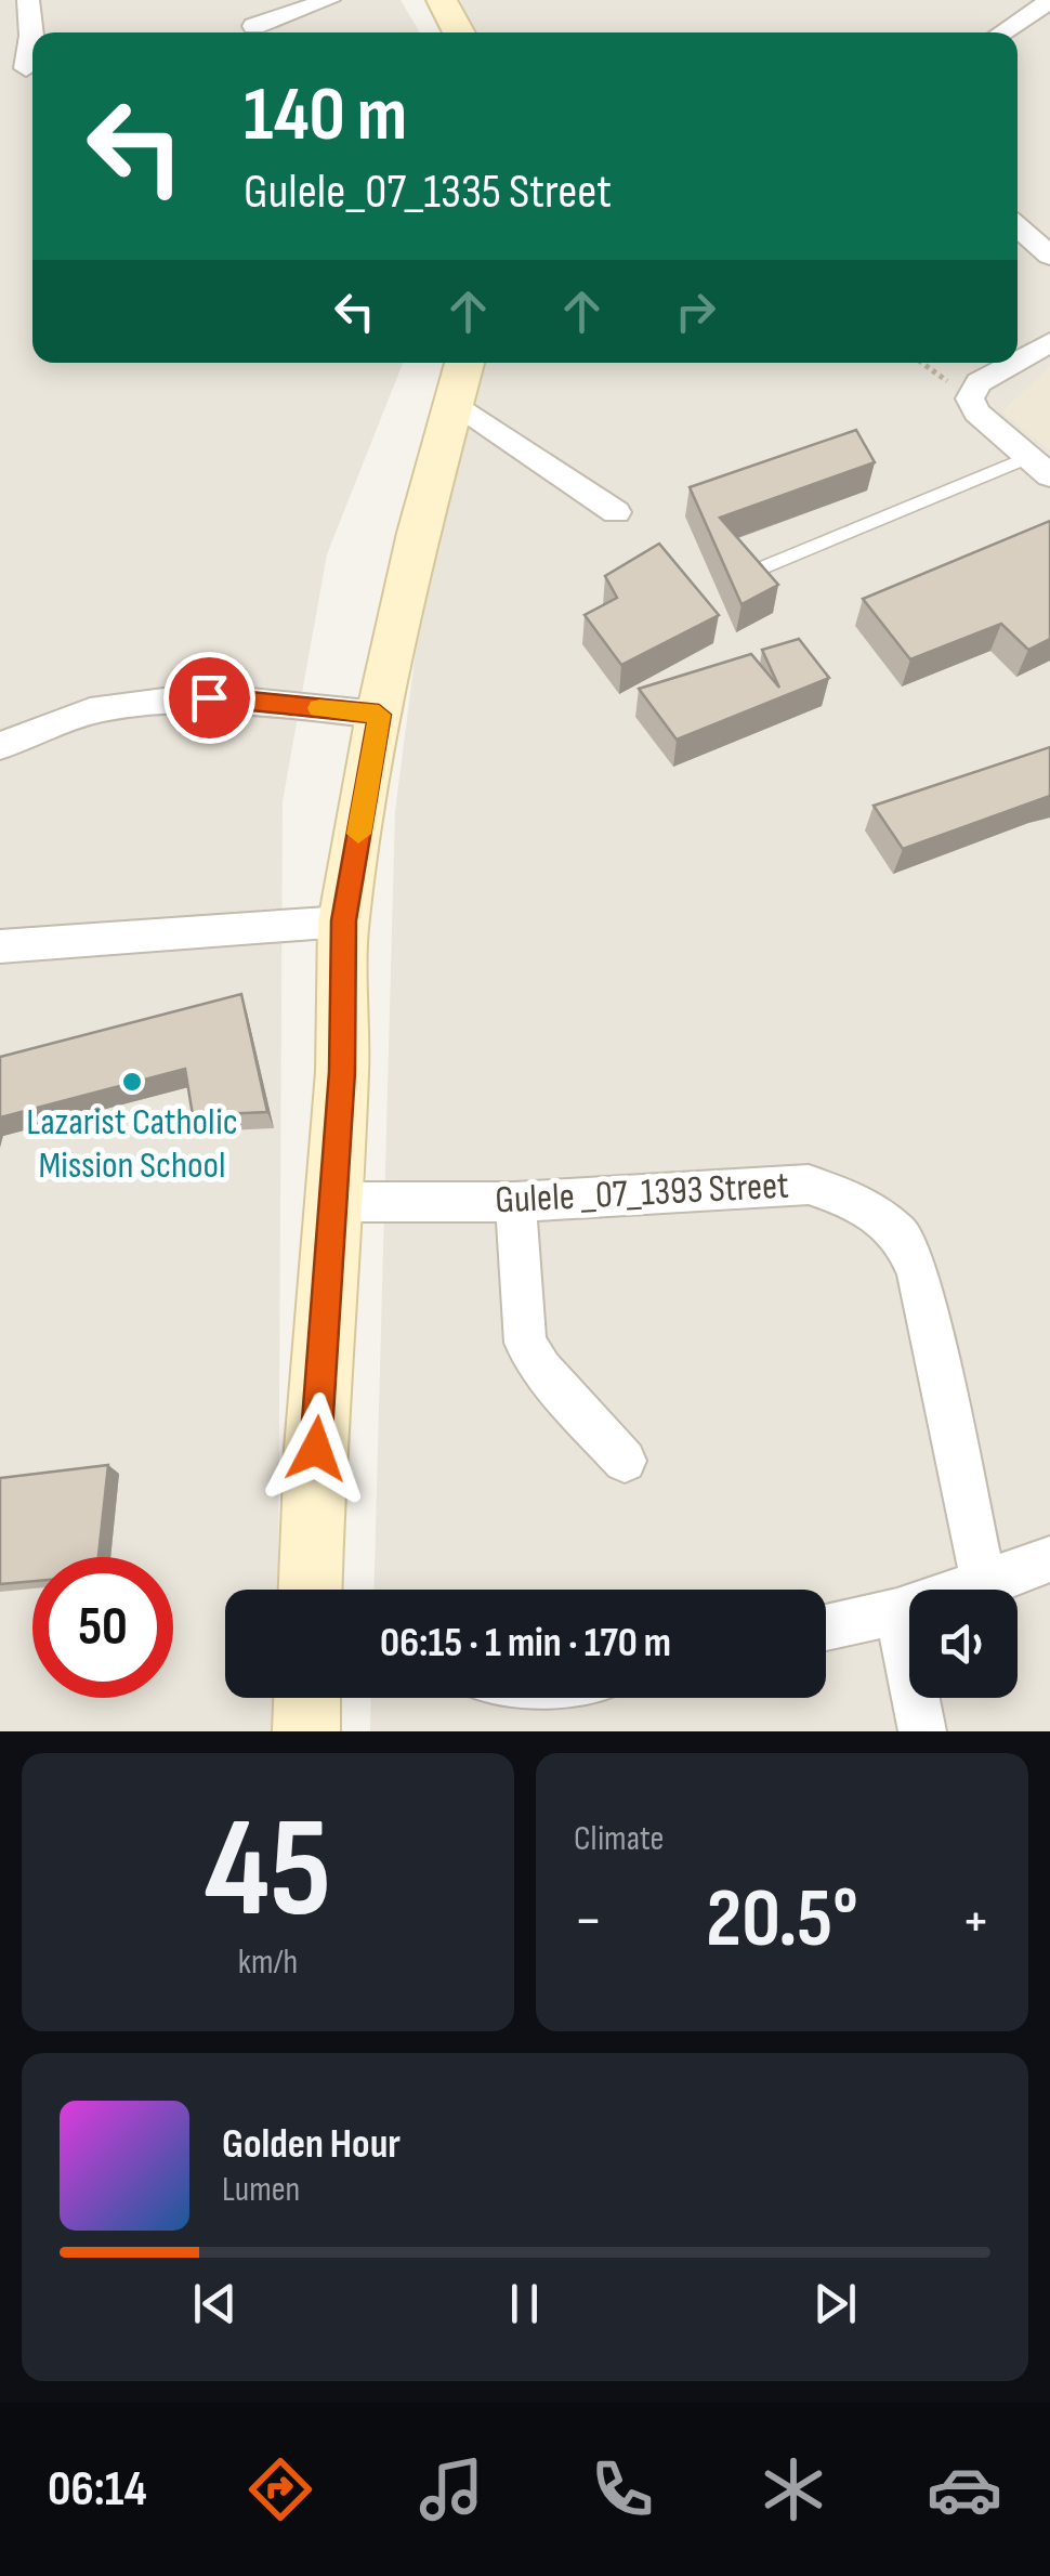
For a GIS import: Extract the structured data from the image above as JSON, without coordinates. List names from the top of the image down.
{
  "streets": {
    "street": ["Gulele _07_1393 Street"]
  },
  "places": ["Lazarist Catholic Mission School"],
  "page": {
    "turn": ["140 m", "Gulele_07_1335 Street"],
    "limit": "50",
    "trip": "06:15 · 1 min · 170 m",
    "tile": [
      ["45", "km/h"],
      "Climate"
    ],
    "heat": ["−", "20.5°", "+"],
    "song": ["Golden Hour", "Lumen"],
    "tabs": "06:14"
  }
}
